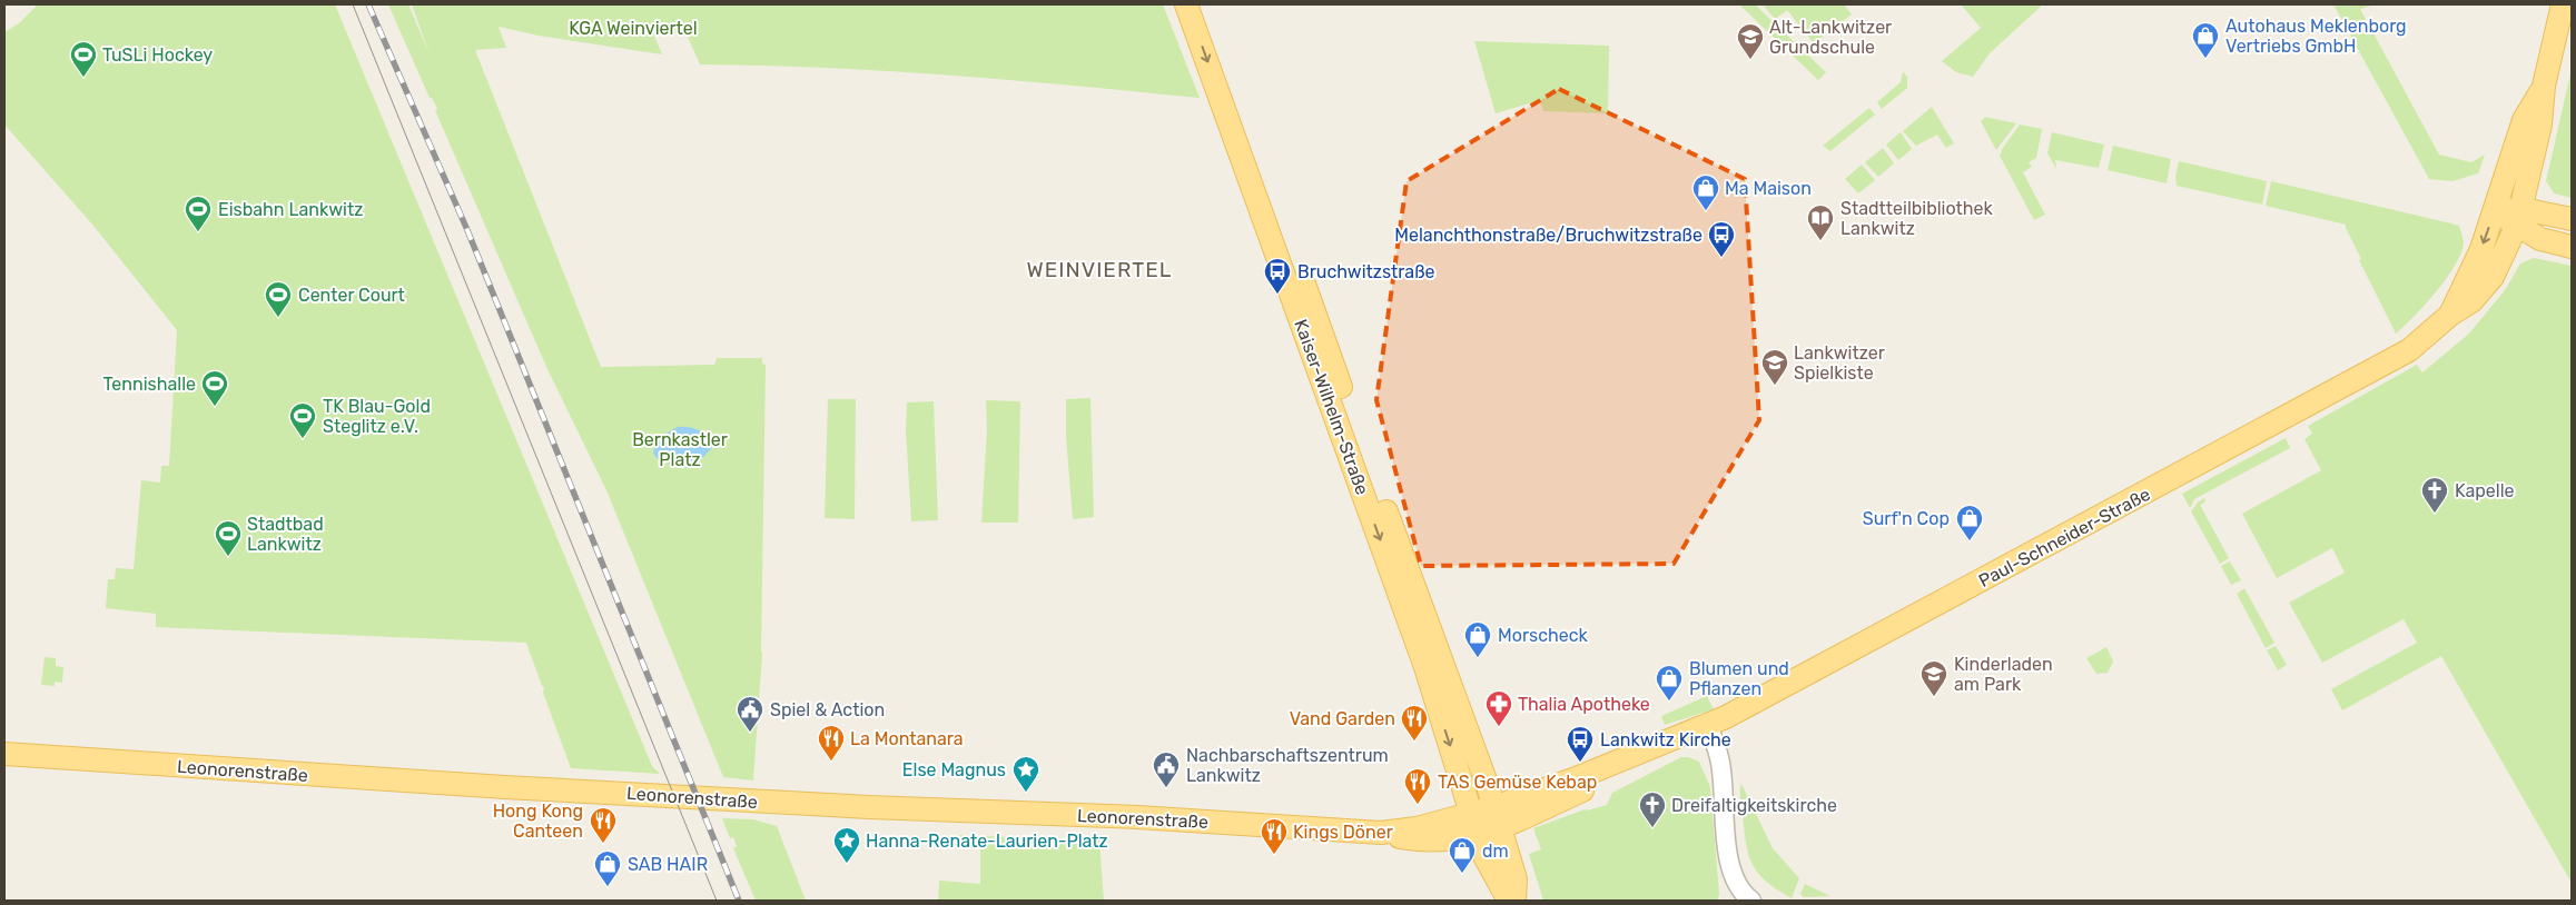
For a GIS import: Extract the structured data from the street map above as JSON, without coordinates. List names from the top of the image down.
{
  "streets": {
    "main road": ["Kaiser-Wilhelm-Straße", "Paul-Schneider-Straße", "Leonorenstraße"]
  },
  "crossings": [
    ["Kaiser-Wilhelm-Straße", "Paul-Schneider-Straße"],
    ["Kaiser-Wilhelm-Straße", "Leonorenstraße"]
  ],
  "districts": ["WEINVIERTEL"],
  "parks": ["KGA Weinviertel", "Bernkastler Platz"],
  "places": {
    "shop": [
      "Autohaus Meklenborg Vertriebs GmbH",
      "Ma Maison",
      "Surf'n Cop",
      "Morscheck",
      "Blumen und Pflanzen",
      "dm",
      "SAB HAIR"
    ],
    "school or university": ["Alt-Lankwitzer Grundschule", "Lankwitzer Spielkiste", "Kinderladen am Park"],
    "sports": [
      "TuSLi Hockey",
      "Eisbahn Lankwitz",
      "Center Court",
      "Tennishalle",
      "TK Blau-Gold Steglitz e.V.",
      "Stadtbad Lankwitz"
    ],
    "library": ["Stadtteilbibliothek Lankwitz"],
    "bus stop": ["Melanchthonstraße/Bruchwitzstraße", "Bruchwitzstraße", "Lankwitz Kirche"],
    "church": ["Kapelle", "Dreifaltigkeitskirche"],
    "pharmacy": ["Thalia Apotheke"],
    "public building": ["Spiel & Action", "Nachbarschaftszentrum Lankwitz"],
    "restaurant": [
      "Vand Garden",
      "La Montanara",
      "TAS Gemüse Kebap",
      "Hong Kong Canteen",
      "Kings Döner"
    ],
    "place": ["Else Magnus", "Hanna-Renate-Laurien-Platz"]
  }
}
